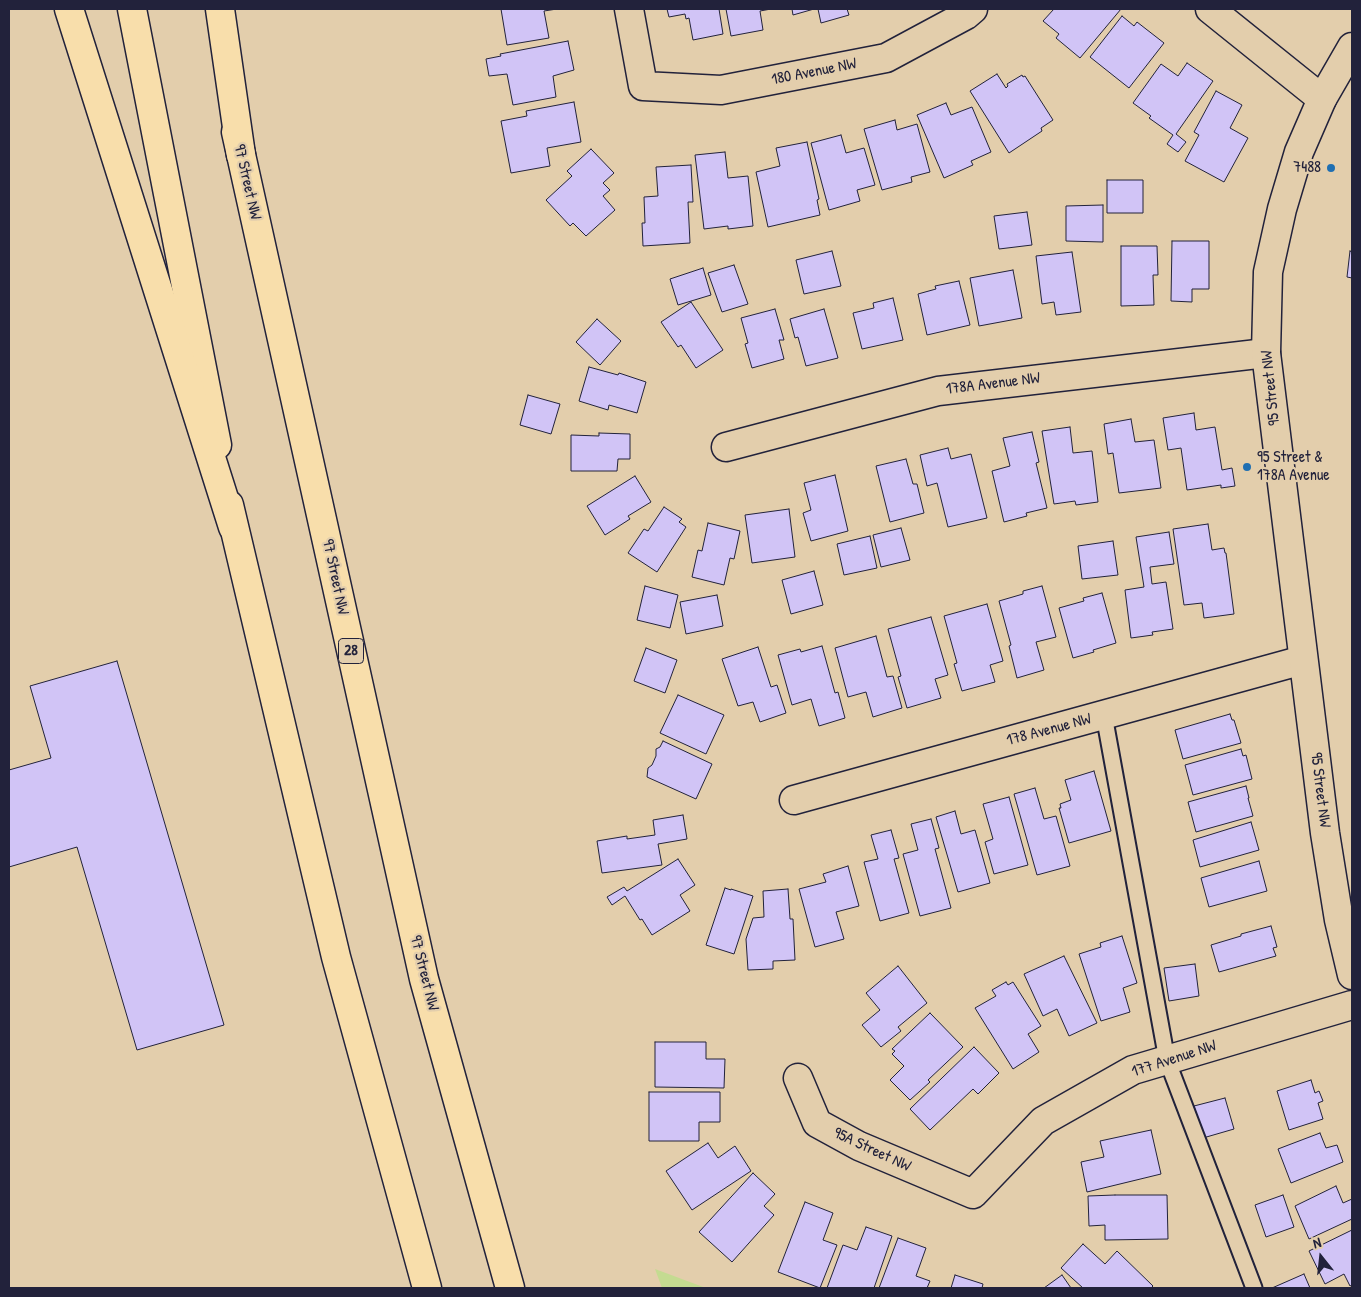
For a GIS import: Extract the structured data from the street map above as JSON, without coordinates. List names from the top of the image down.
{
  "streets": {
    "main road": ["97 Street NW", "28"],
    "street": [
      "180 Avenue NW",
      "178A Avenue NW",
      "95 Street NW",
      "178 Avenue NW",
      "177 Avenue NW",
      "95A Street NW"
    ]
  },
  "crossings": [
    ["178A Avenue NW", "95 Street NW"],
    ["95 Street NW", "178 Avenue NW"],
    ["177 Avenue NW", "95A Street NW"]
  ],
  "places": ["7488", "95 Street & 178A Avenue"],
  "north": "top"
}
